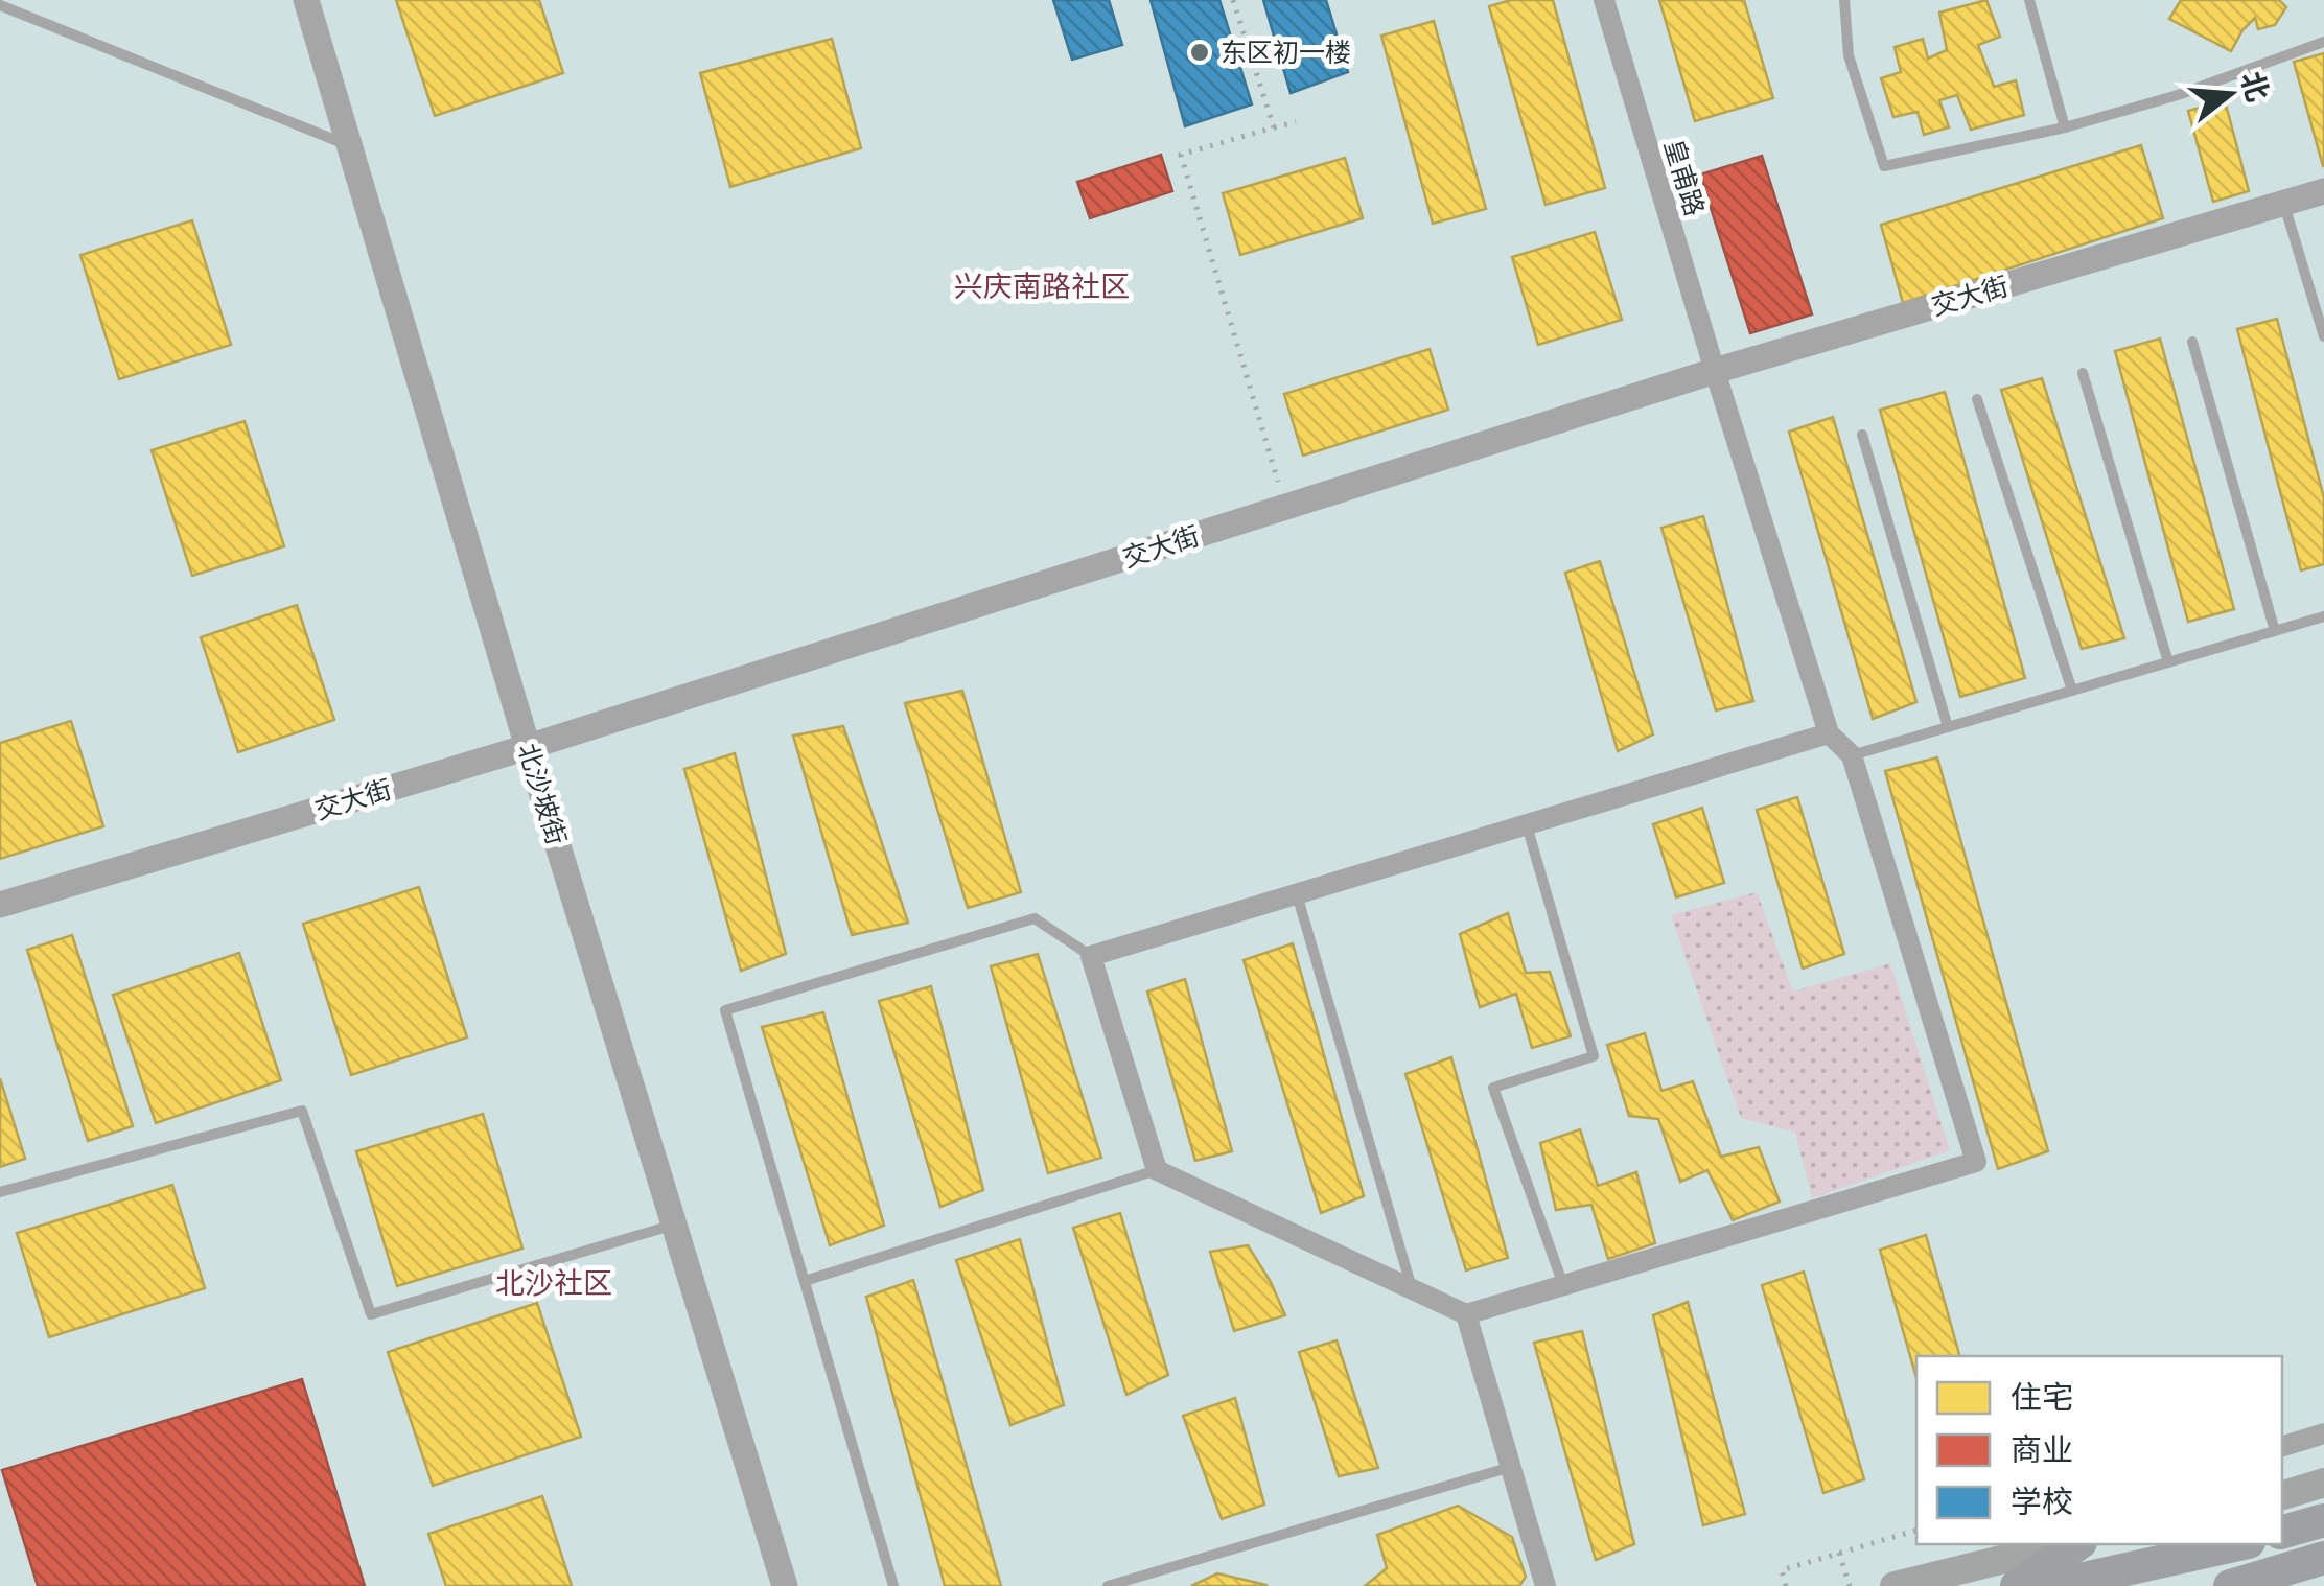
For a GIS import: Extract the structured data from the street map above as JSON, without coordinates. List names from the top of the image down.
{
  "streets": {
    "street": ["皇甫路", "交大街", "北沙坡街"]
  },
  "crossings": [
    ["皇甫路", "交大街"],
    ["交大街", "北沙坡街"]
  ],
  "districts": ["兴庆南路社区", "北沙社区"],
  "places": ["东区初一楼"],
  "legend": ["住宅", "商业", "学校"],
  "north": "right"
}
